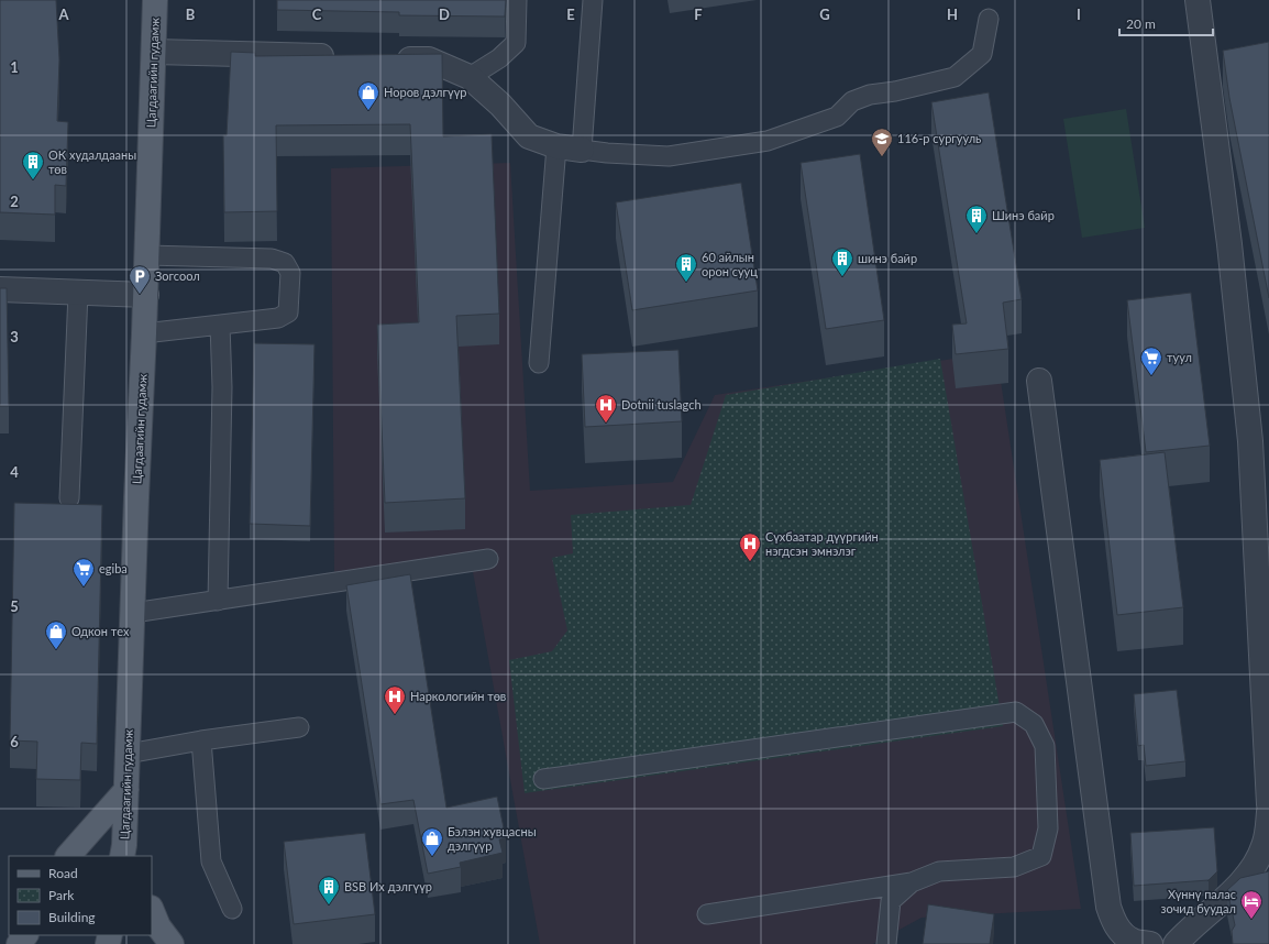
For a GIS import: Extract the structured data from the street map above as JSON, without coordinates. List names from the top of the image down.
{
  "streets": {
    "main road": ["Цагдаагийн гудамж"]
  },
  "places": {
    "shop": ["Норов дэлгүүр", "Одкон тех", "Бэлэн хувцасны дэлгүүр"],
    "school or university": ["116-р сургууль"],
    "building": [
      "ОК худалдааны төв",
      "Шинэ байр",
      "шинэ байр",
      "60 айлын орон сууц",
      "BSB Их дэлгүүр"
    ],
    "parking": ["Зогсоол"],
    "supermarket": ["туул", "egiba"],
    "hospital": ["Dotnii tuslagch", "Сүхбаатар дүүргийн нэгдсэн эмнэлэг", "Наркологийн төв"],
    "hotel": ["Хүннү палас зочид буудал"]
  },
  "legend": ["Road", "Park", "Building"],
  "scale_bar": "20 m",
  "grid": {
    "columns": [
      "A",
      "B",
      "C",
      "D",
      "E",
      "F",
      "G",
      "H",
      "I"
    ],
    "rows": [
      "1",
      "2",
      "3",
      "4",
      "5",
      "6"
    ]
  }
}
